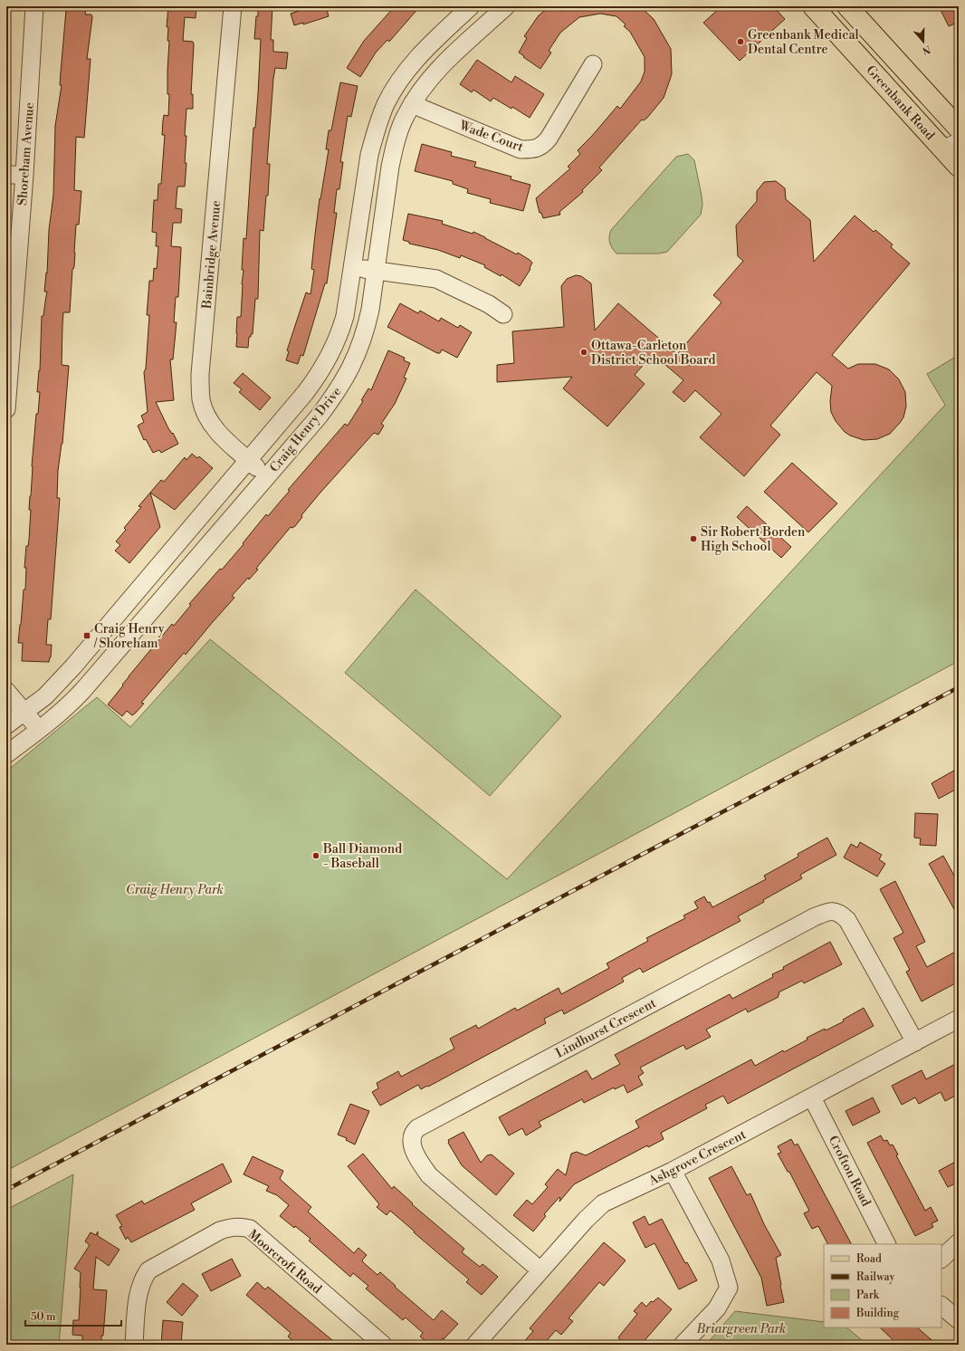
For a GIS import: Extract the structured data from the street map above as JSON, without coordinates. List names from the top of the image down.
{
  "streets": {
    "main road": ["Greenbank Road"],
    "street": [
      "Wade Court",
      "Shoreham Avenue",
      "Bainbridge Avenue",
      "Craig Henry Drive",
      "Lindhurst Crescent",
      "Ashgrove Crescent",
      "Crofton Road",
      "Moorcroft Road"
    ]
  },
  "crossings": [
    ["Wade Court", "Craig Henry Drive"],
    ["Bainbridge Avenue", "Craig Henry Drive"],
    ["Lindhurst Crescent", "Ashgrove Crescent"],
    ["Ashgrove Crescent", "Crofton Road"]
  ],
  "parks": ["Craig Henry Park", "Briargreen Park"],
  "places": {
    "other": [
      "Greenbank Medical Dental Centre",
      "Ottawa-Carleton District School Board",
      "Sir Robert Borden High School",
      "Ball Diamond - Baseball"
    ],
    "transit": ["Craig Henry / Shoreham"]
  },
  "legend": [
    "Road",
    "Railway",
    "Park",
    "Building"
  ],
  "scale_bar": "50 m",
  "north": "bottom"
}
